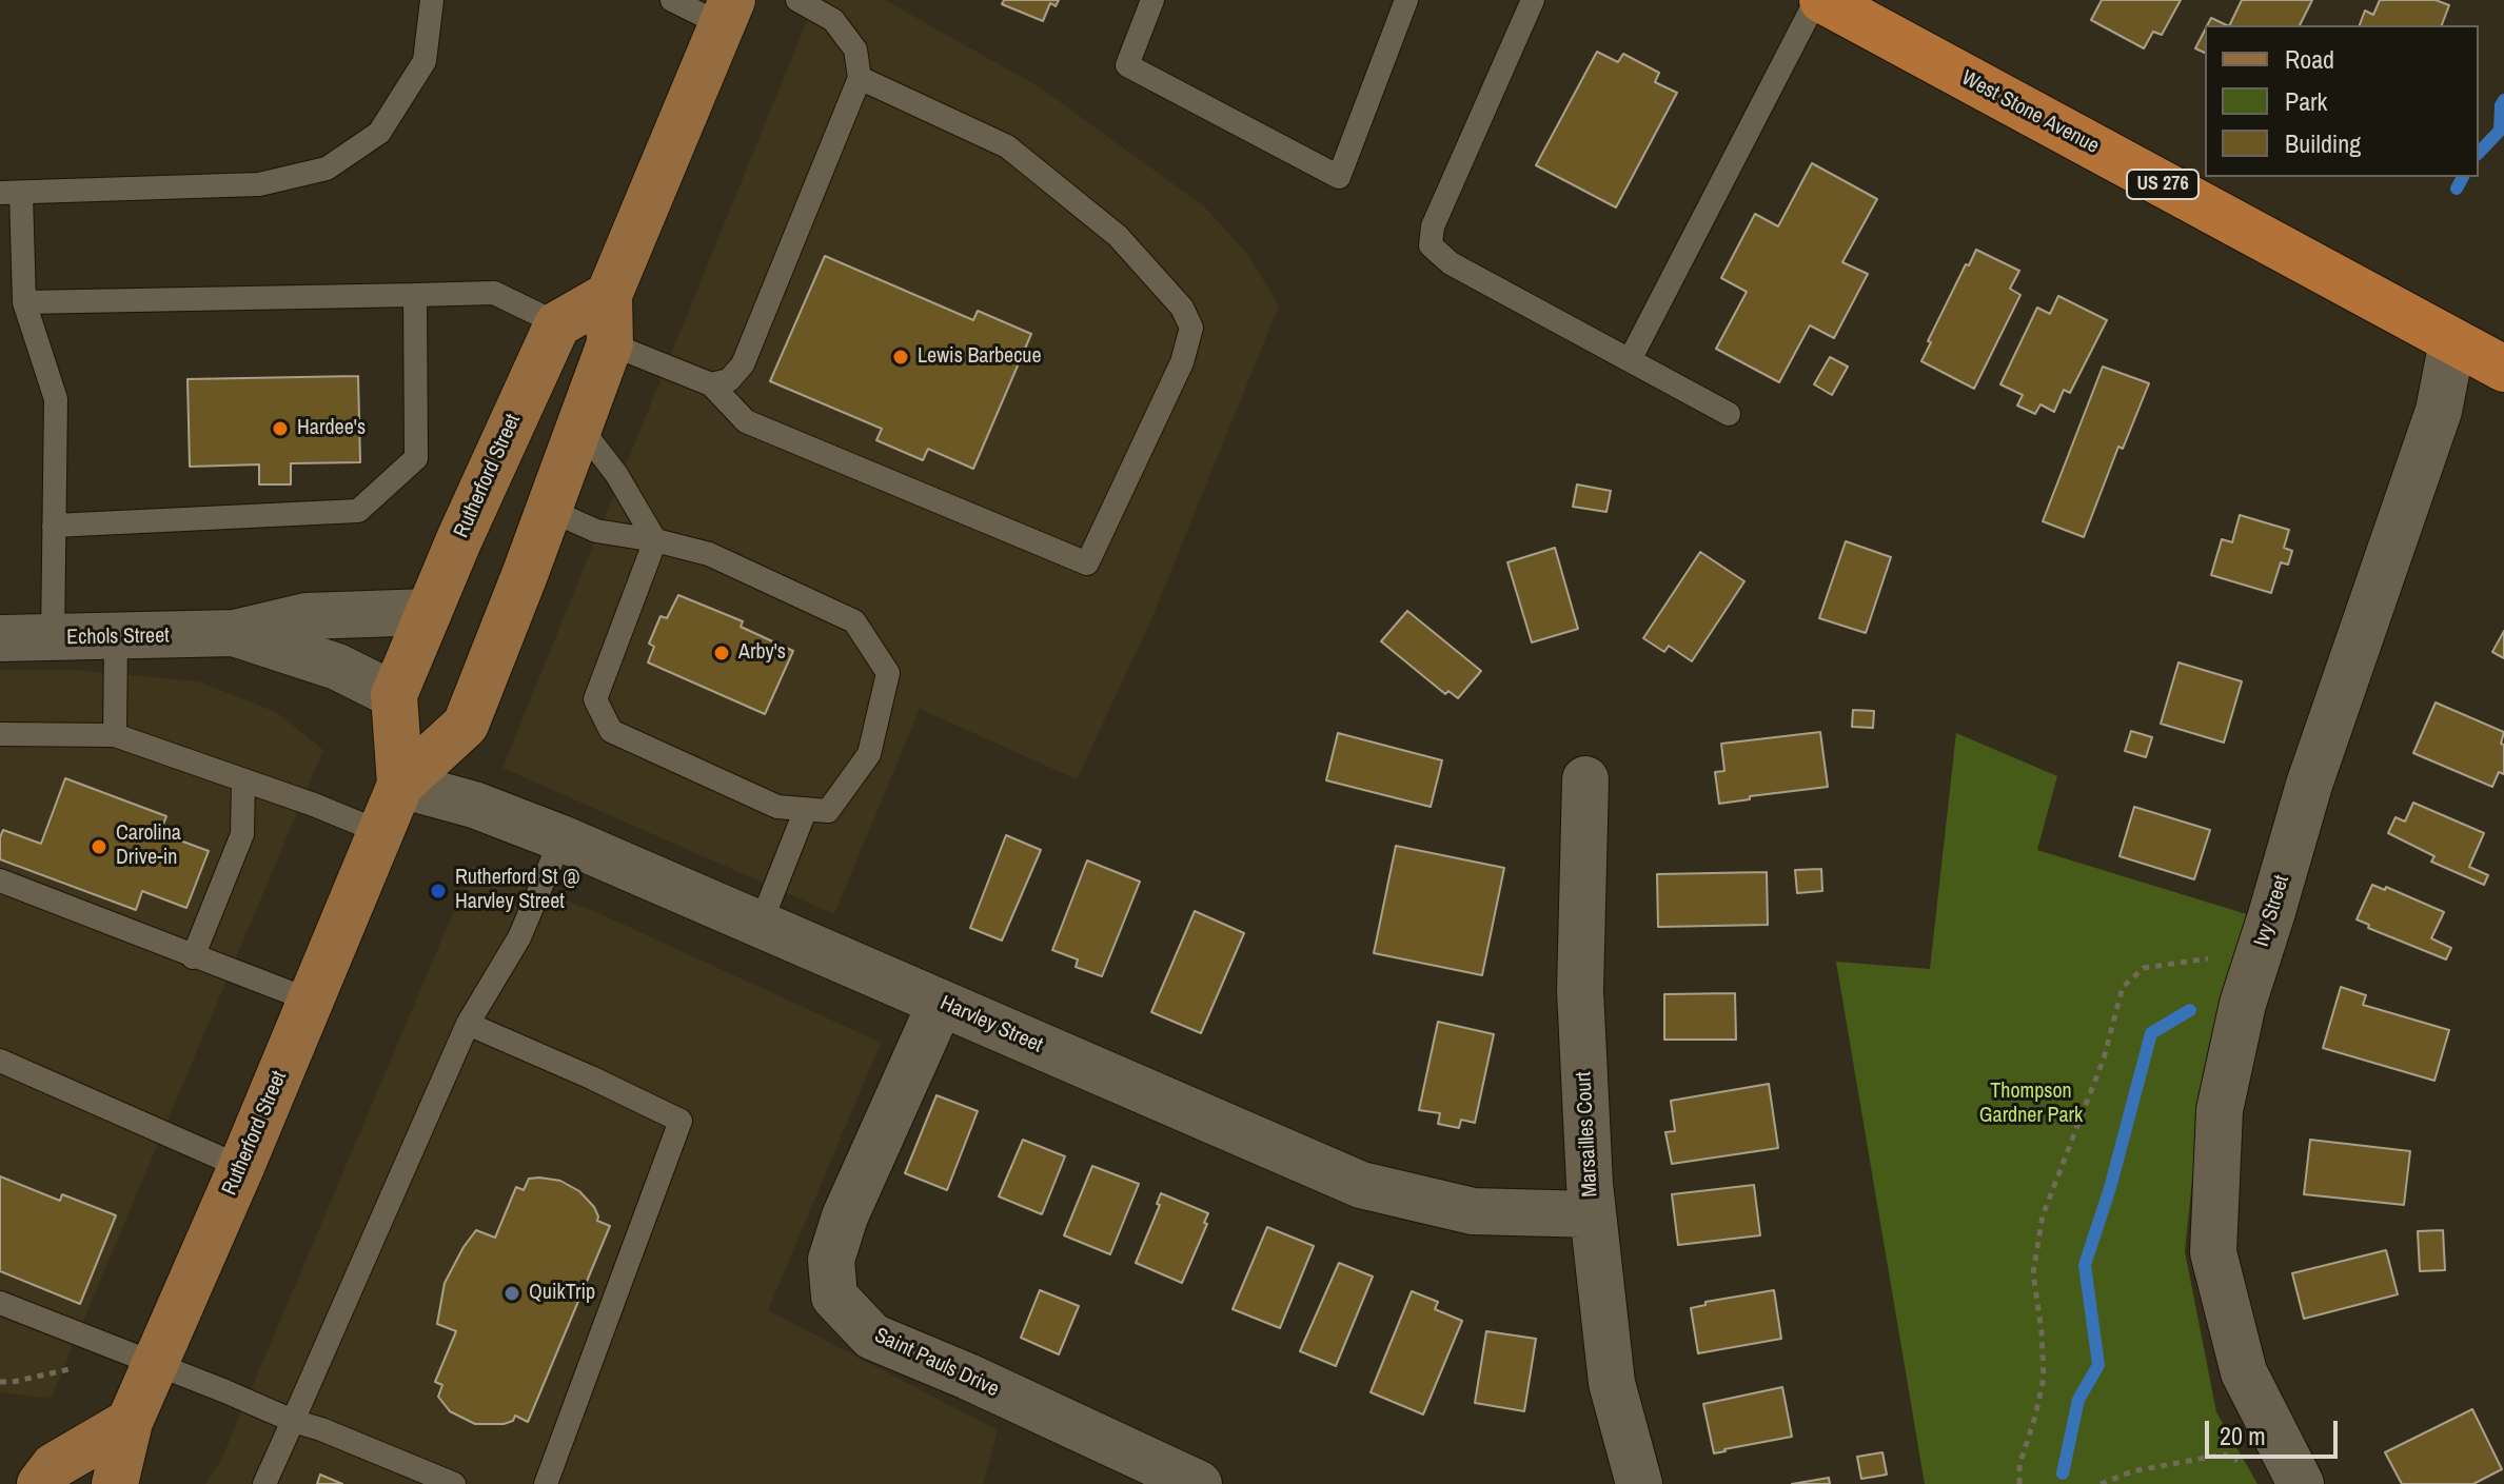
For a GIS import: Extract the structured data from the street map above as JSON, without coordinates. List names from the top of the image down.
{
  "streets": {
    "highway": ["West Stone Avenue", "US 276"],
    "main road": ["Rutherford Street"],
    "street": [
      "Echols Street",
      "Ivy Street",
      "Harvley Street",
      "Marsailles Court",
      "Saint Pauls Drive"
    ]
  },
  "crossings": [
    ["West Stone Avenue", "Ivy Street"],
    ["Rutherford Street", "Echols Street"],
    ["Rutherford Street", "Harvley Street"],
    ["Harvley Street", "Marsailles Court"],
    ["Harvley Street", "Saint Pauls Drive"]
  ],
  "parks": ["Thompson Gardner Park"],
  "places": [
    "Lewis Barbecue",
    "Hardee's",
    "Arby's",
    "Carolina Drive-in",
    "Rutherford St @ Harvley Street",
    "QuikTrip"
  ],
  "legend": ["Road", "Park", "Building"],
  "scale_bar": "20 m"
}
